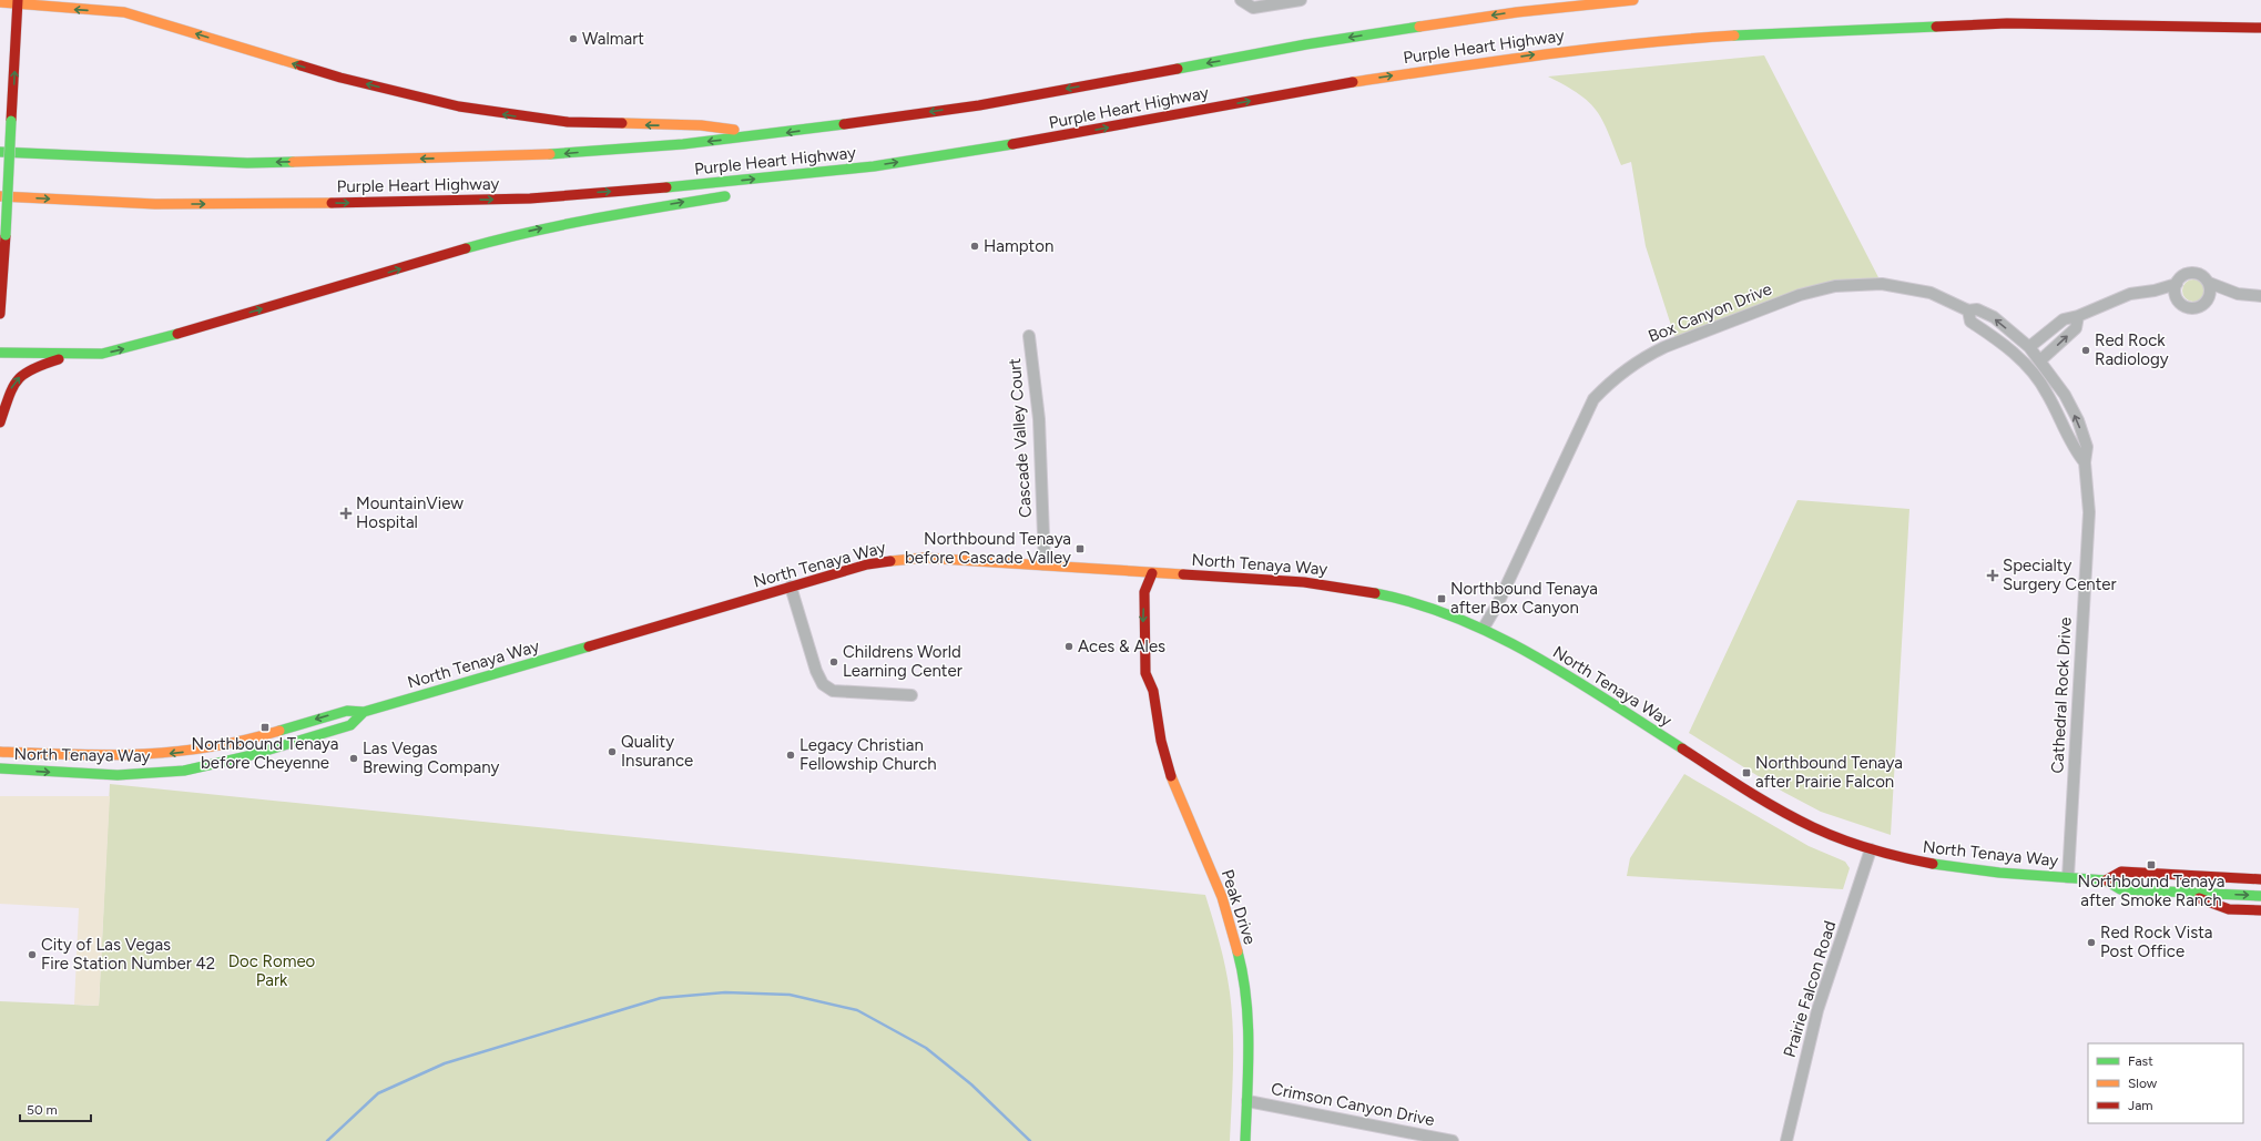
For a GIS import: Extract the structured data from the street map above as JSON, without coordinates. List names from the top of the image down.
{
  "streets": {
    "main road": ["Purple Heart Highway", "North Tenaya Way", "Peak Drive"],
    "street": [
      "Box Canyon Drive",
      "Cascade Valley Court",
      "Cathedral Rock Drive",
      "Prairie Falcon Road",
      "Crimson Canyon Drive"
    ]
  },
  "crossings": [
    ["Box Canyon Drive", "North Tenaya Way"],
    ["Box Canyon Drive", "Cathedral Rock Drive"],
    ["Cascade Valley Court", "North Tenaya Way"],
    ["North Tenaya Way", "Cathedral Rock Drive"],
    ["North Tenaya Way", "Peak Drive"],
    ["North Tenaya Way", "Prairie Falcon Road"],
    ["Peak Drive", "Crimson Canyon Drive"]
  ],
  "parks": ["Doc Romeo Park"],
  "places": {
    "other": [
      "Walmart",
      "Hampton",
      "Red Rock Radiology",
      "Aces & Ales",
      "Childrens World Learning Center",
      "Quality Insurance",
      "Legacy Christian Fellowship Church",
      "Las Vegas Brewing Company",
      "Red Rock Vista Post Office",
      "City of Las Vegas Fire Station Number 42"
    ],
    "health": ["MountainView Hospital", "Specialty Surgery Center"],
    "transit": [
      "Northbound Tenaya before Cascade Valley",
      "Northbound Tenaya after Box Canyon",
      "Northbound Tenaya before Cheyenne",
      "Northbound Tenaya after Prairie Falcon",
      "Northbound Tenaya after Smoke Ranch"
    ]
  },
  "legend": ["Fast", "Slow", "Jam"],
  "scale_bar": "50 m"
}
